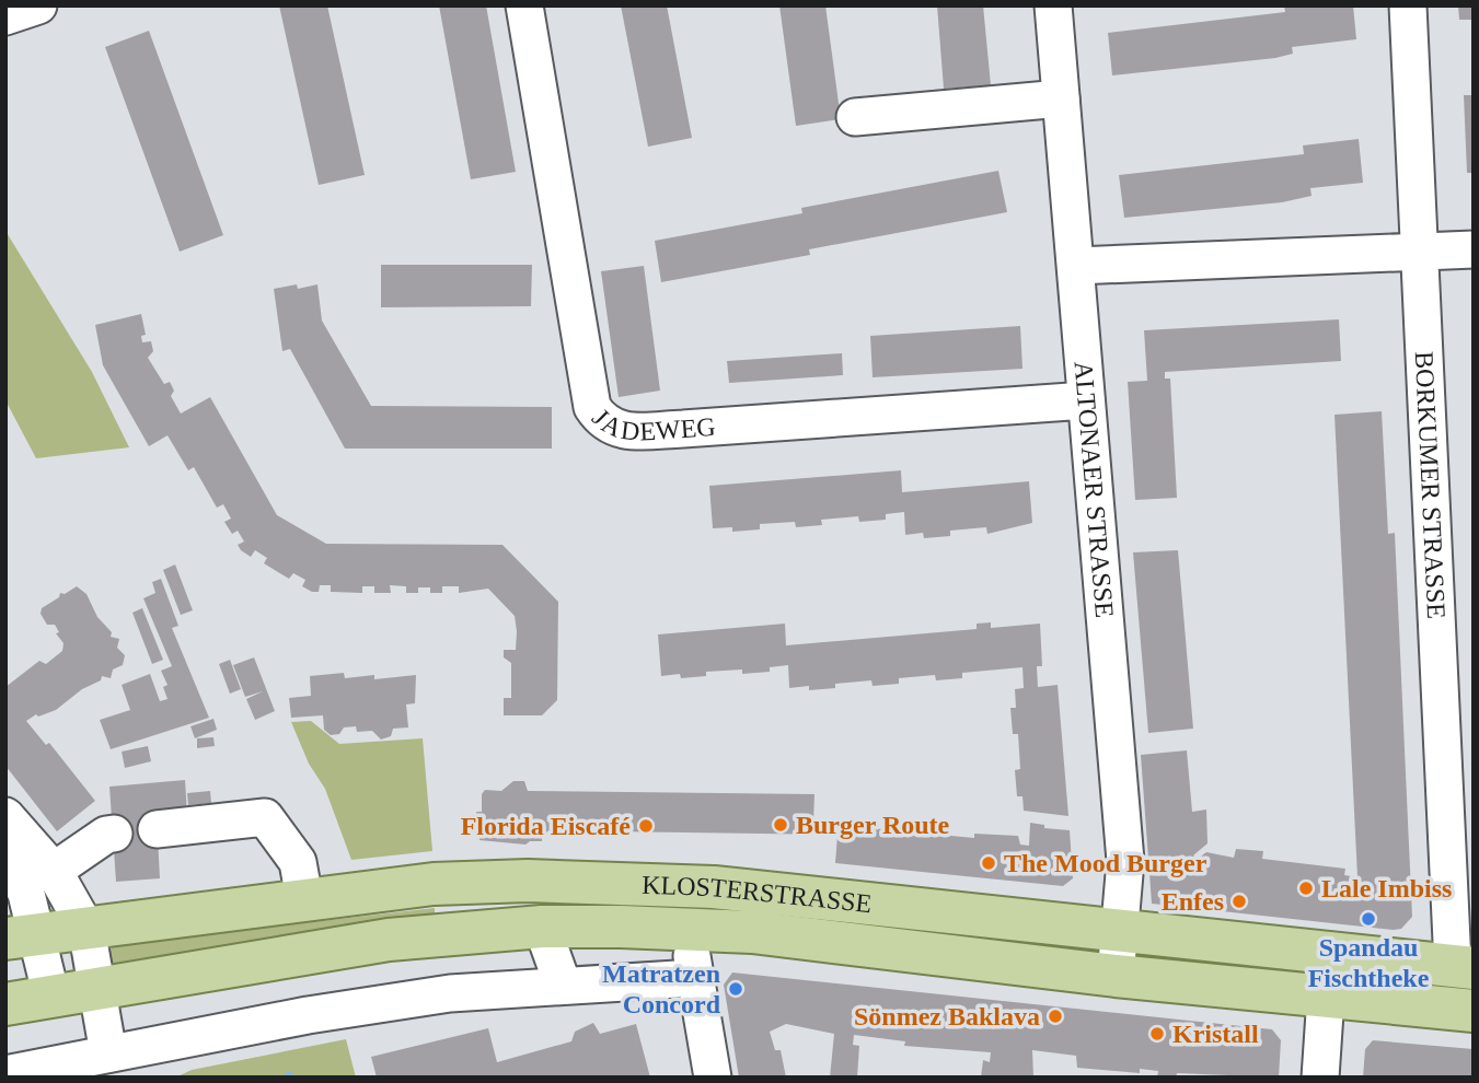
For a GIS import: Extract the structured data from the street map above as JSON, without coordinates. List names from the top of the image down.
{
  "streets": {
    "main road": ["KLOSTERSTRASSE"],
    "street": ["JADEWEG", "BORKUMER STRASSE", "ALTONAER STRASSE"]
  },
  "crossings": [
    ["JADEWEG", "ALTONAER STRASSE"],
    ["BORKUMER STRASSE", "KLOSTERSTRASSE"],
    ["ALTONAER STRASSE", "KLOSTERSTRASSE"]
  ],
  "places": [
    "Burger Route",
    "Florida Eiscafé",
    "The Mood Burger",
    "Lale Imbiss",
    "Enfes",
    "Spandau Fischtheke",
    "Matratzen Concord",
    "Sönmez Baklava",
    "Kristall"
  ]
}
